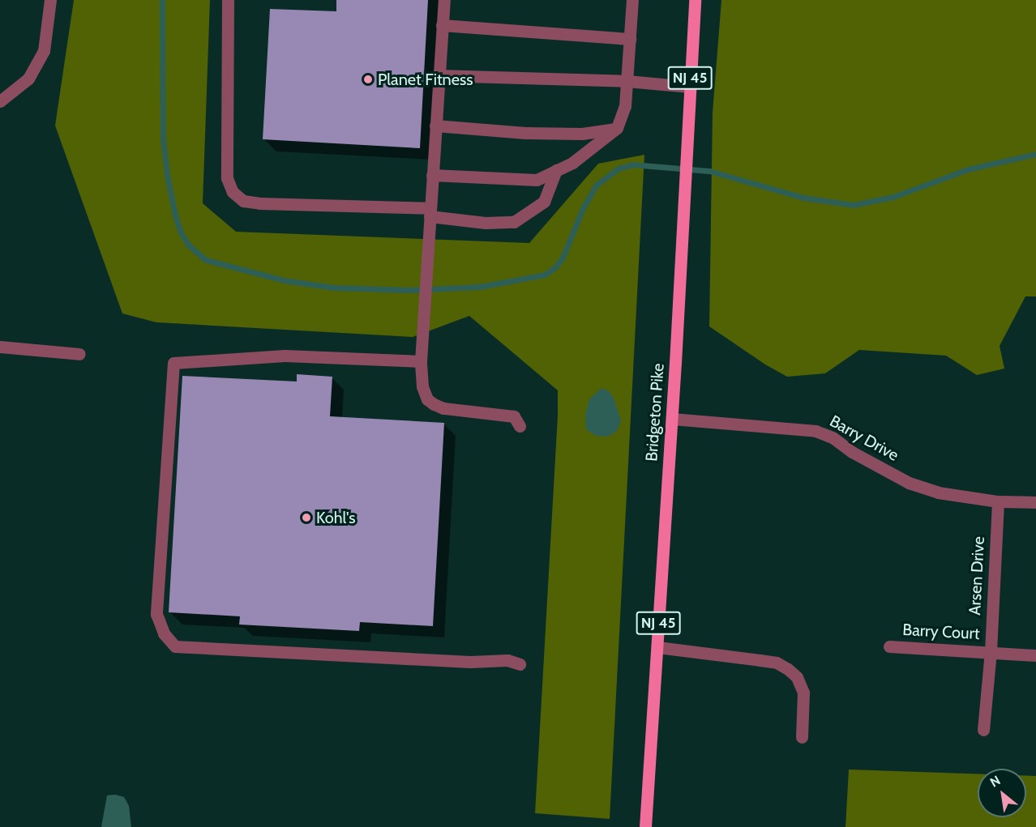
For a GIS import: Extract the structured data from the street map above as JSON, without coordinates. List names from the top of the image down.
{
  "streets": {
    "main road": ["NJ 45", "Bridgeton Pike"],
    "street": ["Barry Drive", "Arsen Drive", "Barry Court"]
  },
  "crossings": [
    ["Bridgeton Pike", "Barry Drive"],
    ["Barry Drive", "Arsen Drive"],
    ["Arsen Drive", "Barry Court"]
  ],
  "places": ["Planet Fitness", "Kohl's"],
  "north": "top left"
}
